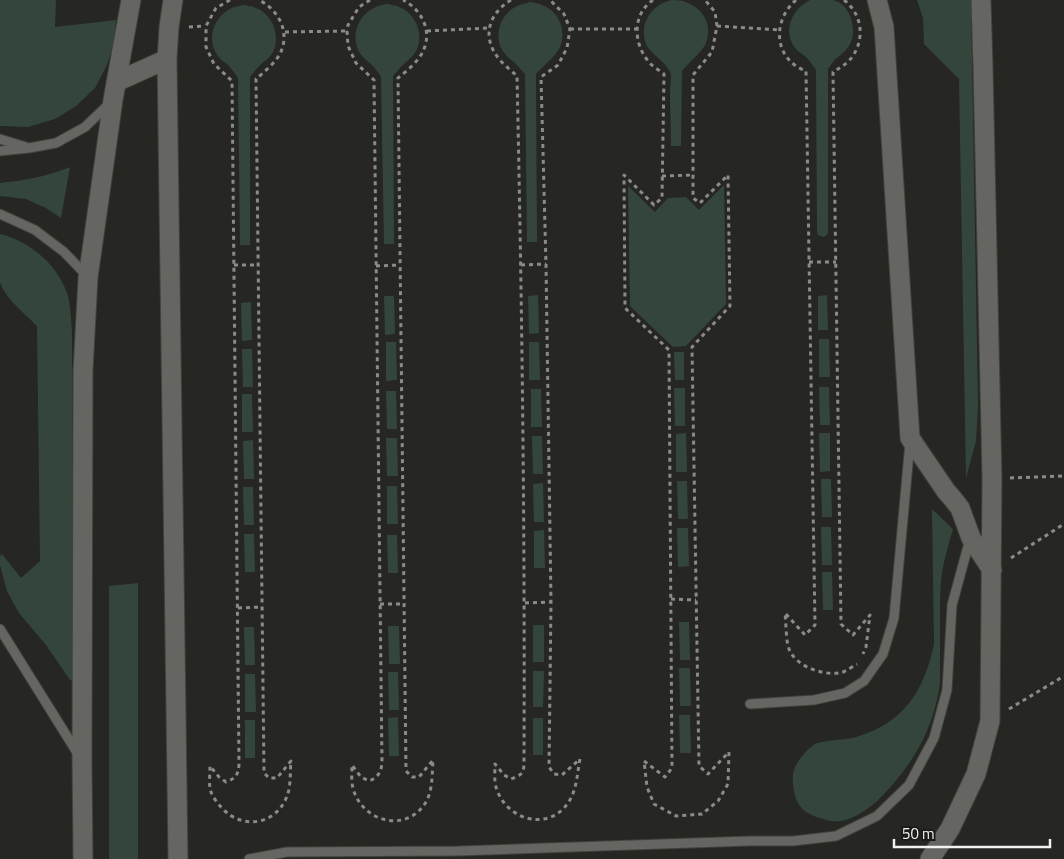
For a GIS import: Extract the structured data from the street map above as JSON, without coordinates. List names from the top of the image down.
{
  "scale_bar": "50 m"
}
